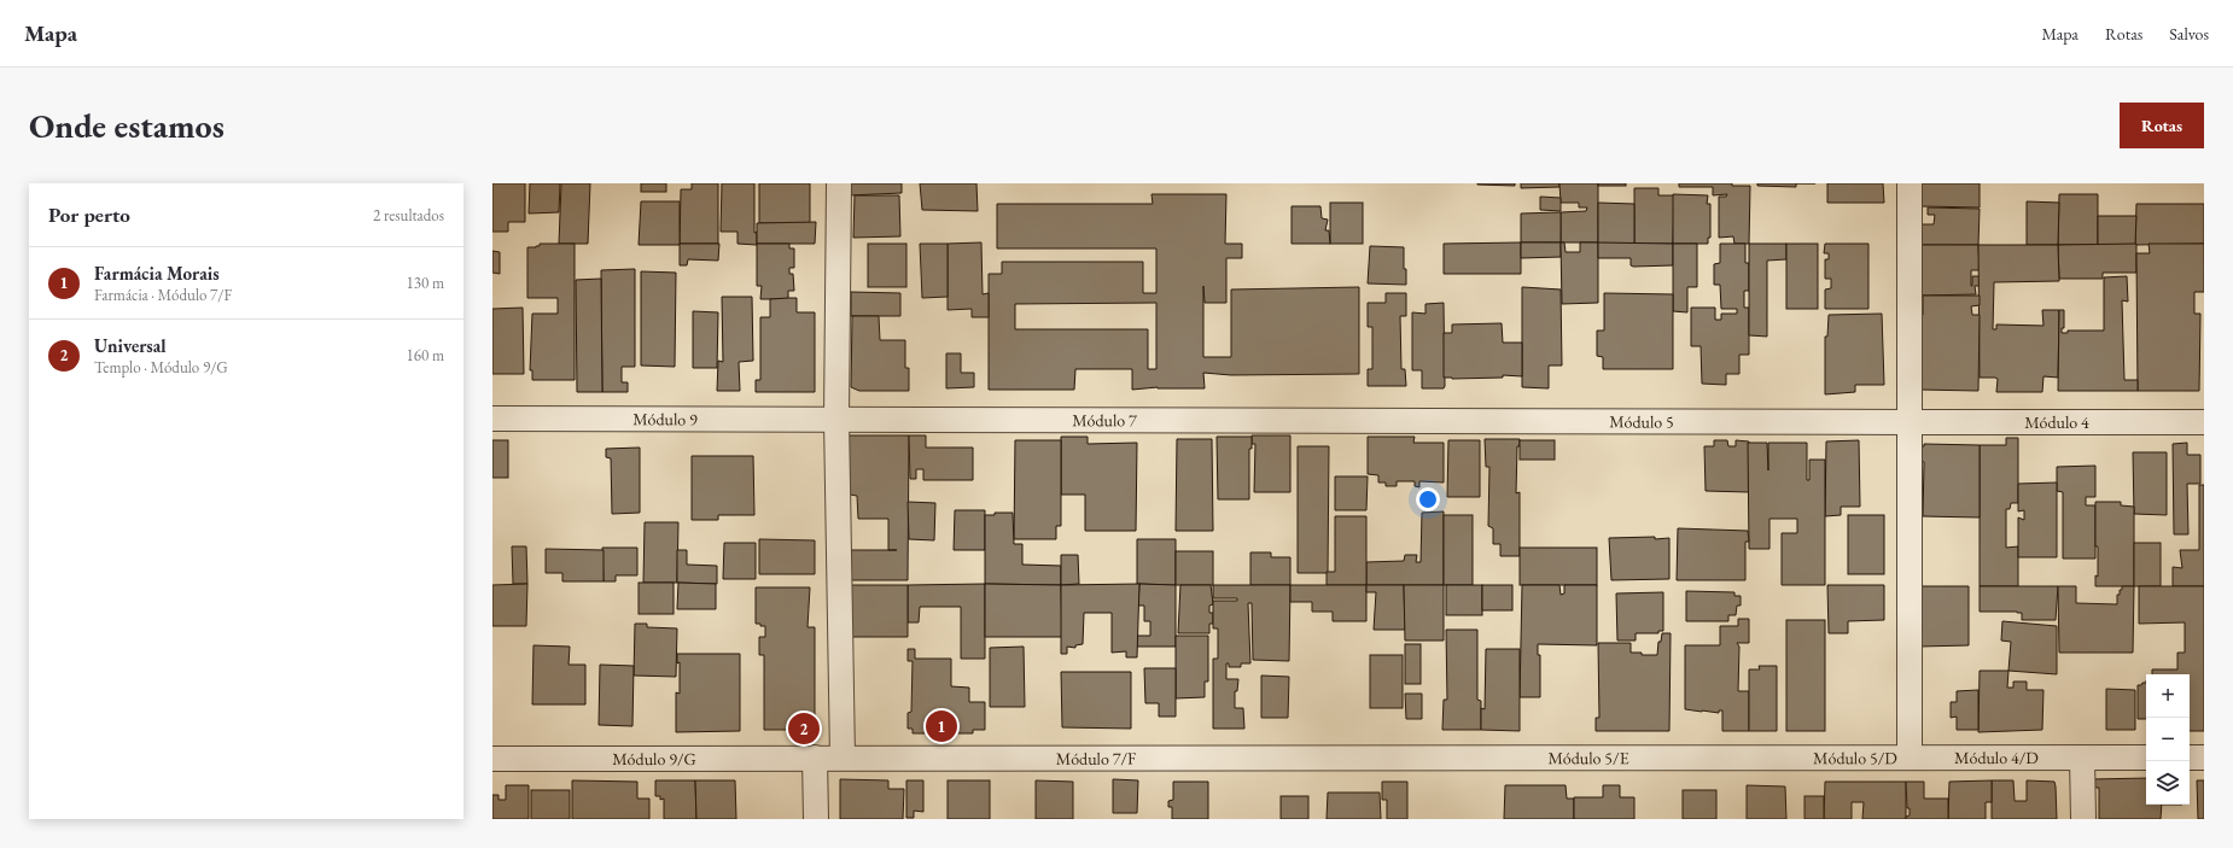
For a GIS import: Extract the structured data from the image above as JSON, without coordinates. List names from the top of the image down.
{
  "streets": {
    "street": [
      "Módulo 9",
      "Módulo 7",
      "Módulo 5",
      "Módulo 4",
      "Módulo 7/F",
      "Módulo 5/E",
      "Módulo 5/D",
      "Módulo 4/D",
      "Módulo 9/G"
    ]
  },
  "crossings": [
    ["Módulo 9", "Módulo 7"],
    ["Módulo 7", "Módulo 5"],
    ["Módulo 5", "Módulo 4"],
    ["Módulo 7/F", "Módulo 5/E"],
    ["Módulo 7/F", "Módulo 9/G"],
    ["Módulo 5/E", "Módulo 5/D"],
    ["Módulo 5/D", "Módulo 4/D"]
  ],
  "page": {
    "header": "Mapa",
    "nav": ["Mapa", "Rotas", "Salvos"],
    "buttons": "Rotas",
    "title": "Onde estamos",
    "heading": ["Por perto", "2 resultados"],
    "list": [
      {
        "mark": "1",
        "name": "Farmácia Morais",
        "note": "Farmácia · Módulo 7/F",
        "value": "130 m"
      },
      {
        "mark": "2",
        "name": "Universal",
        "note": "Templo · Módulo 9/G",
        "value": "160 m"
      }
    ],
    "map_buttons": ["+", "−"],
    "pins": ["1", "2"]
  }
}
